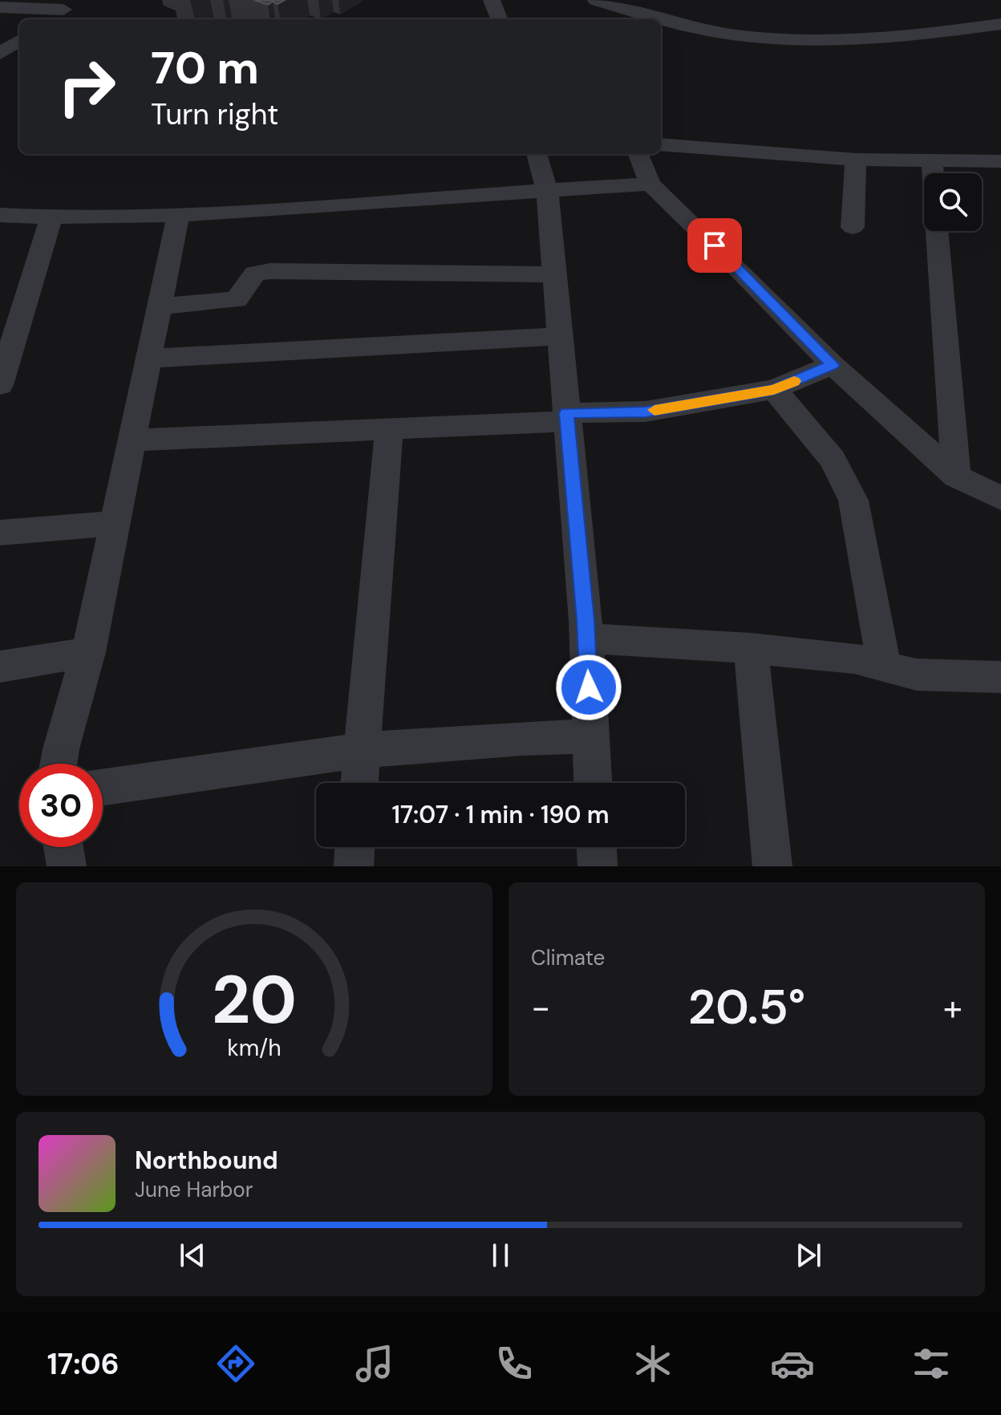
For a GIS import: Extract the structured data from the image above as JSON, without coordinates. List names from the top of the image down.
{
  "page": {
    "turn": ["70 m", "Turn right"],
    "limit": "30",
    "trip": "17:07 · 1 min · 190 m",
    "tile": "Climate",
    "heat": ["−", "20.5°", "+"],
    "song": ["Northbound", "June Harbor"],
    "tabs": "17:06",
    "gauge": ["20", "km/h"]
  }
}
